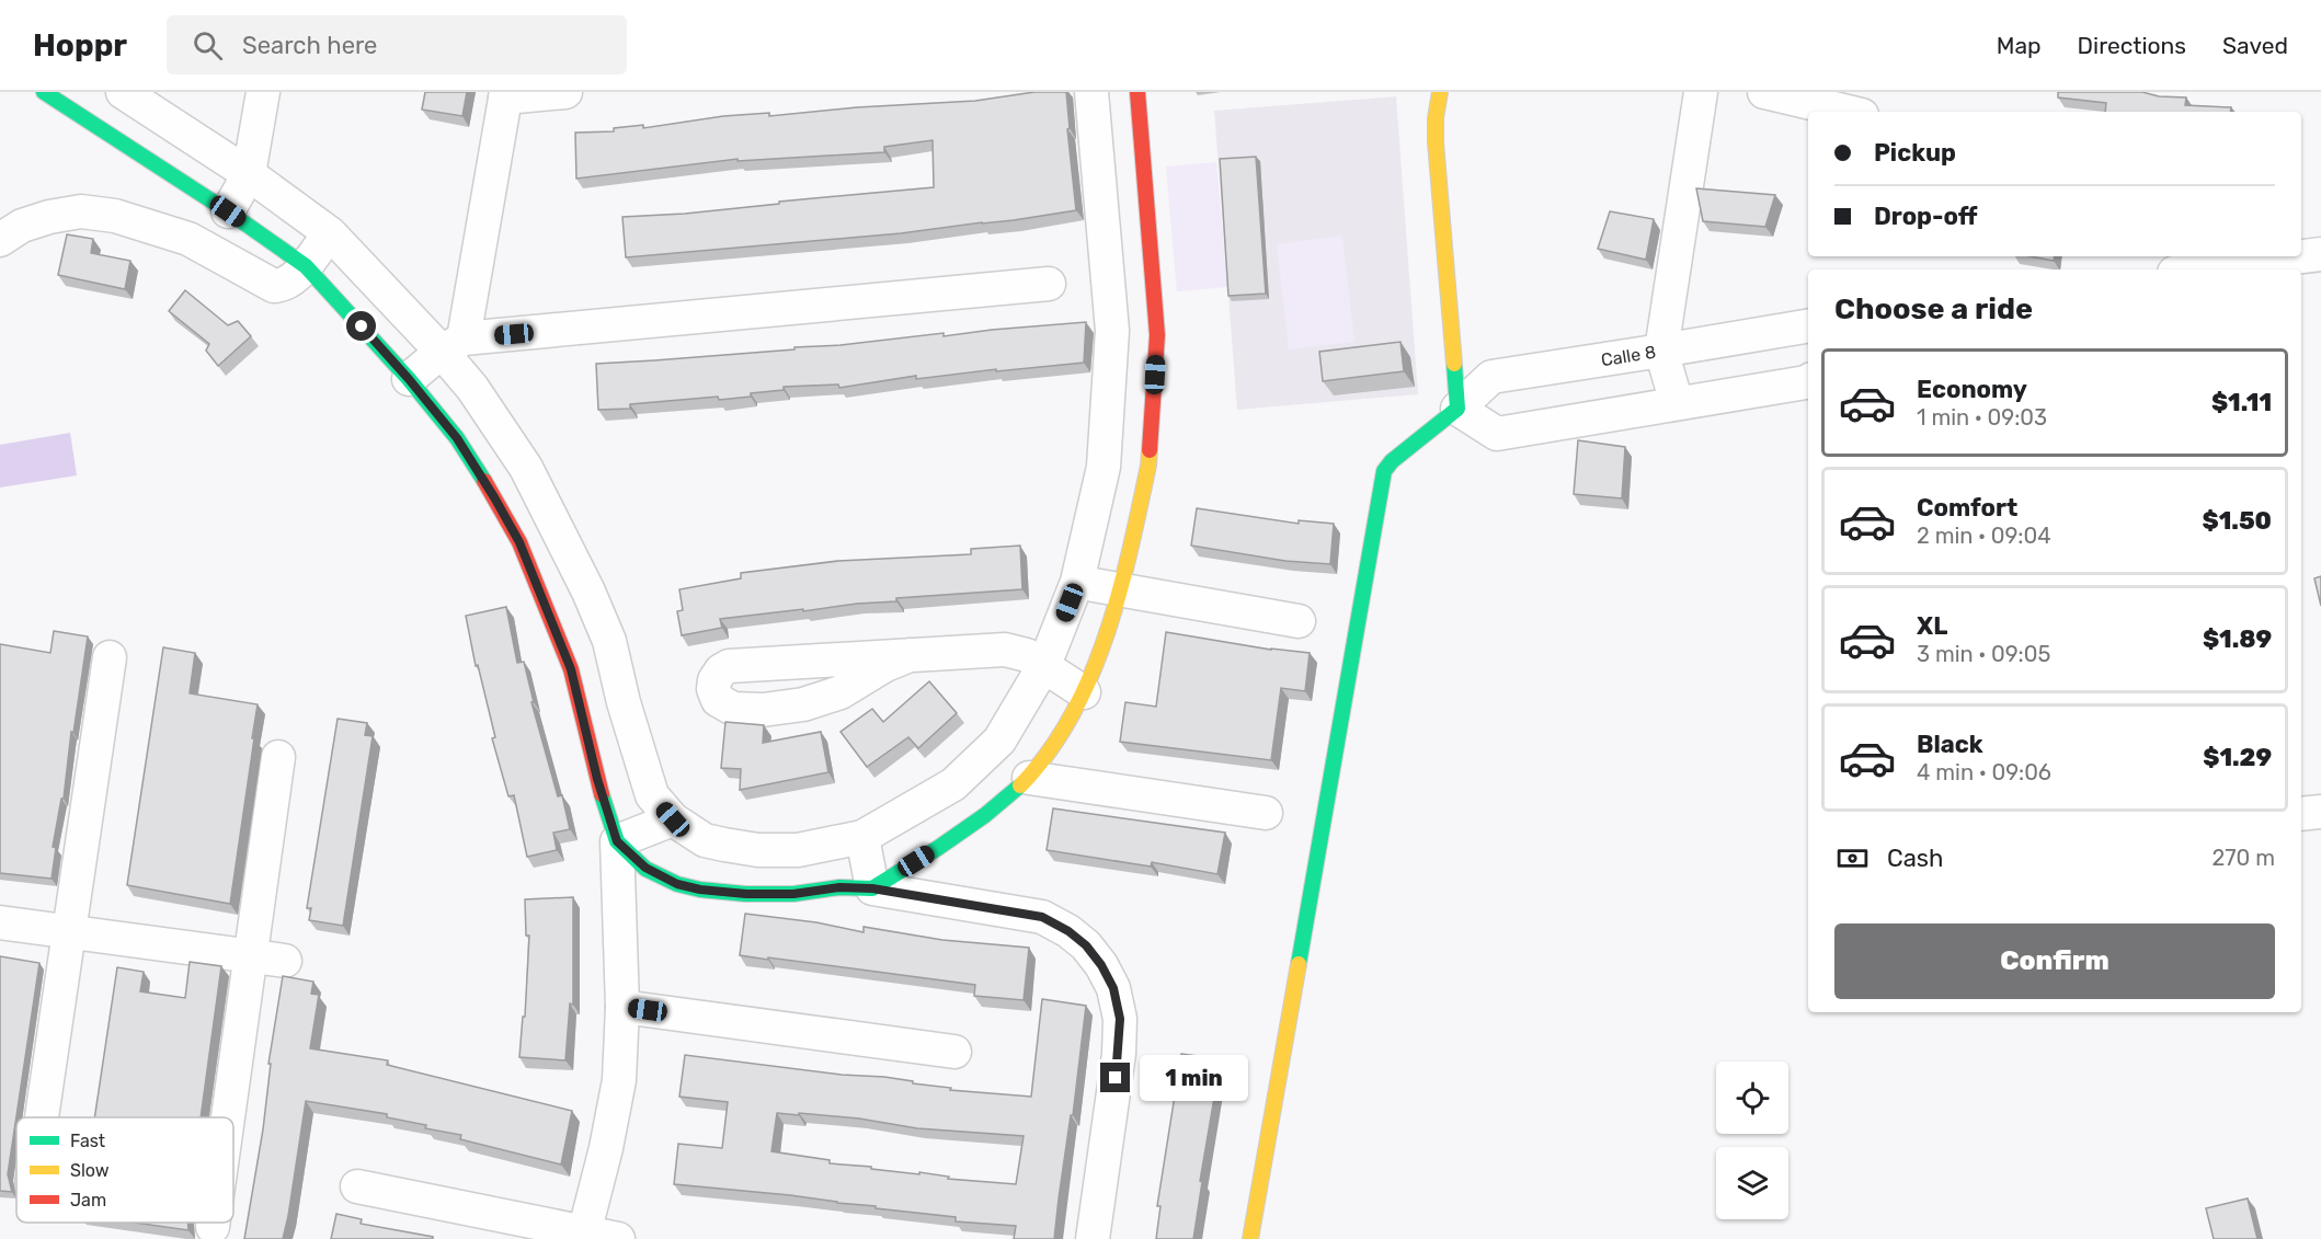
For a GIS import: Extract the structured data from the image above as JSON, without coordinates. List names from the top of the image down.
{
  "streets": {
    "street": ["Calle 8"]
  },
  "legend": ["Fast", "Slow", "Jam"],
  "page": {
    "header": "Hoppr",
    "search": "Search here",
    "nav": ["Map", "Directions", "Saved"],
    "banner": ["Pickup", "Drop-off"],
    "heading": "Choose a ride",
    "list": [
      {
        "name": "Economy",
        "note": "1 min · 09:03",
        "value": "$1.11"
      },
      {
        "name": "Comfort",
        "note": "2 min · 09:04",
        "value": "$1.50"
      },
      {
        "name": "XL",
        "note": "3 min · 09:05",
        "value": "$1.89"
      },
      {
        "name": "Black",
        "note": "4 min · 09:06",
        "value": "$1.29"
      }
    ],
    "pay": ["Cash", "270 m"],
    "buttons": "Confirm",
    "bubble": "1 min"
  }
}
